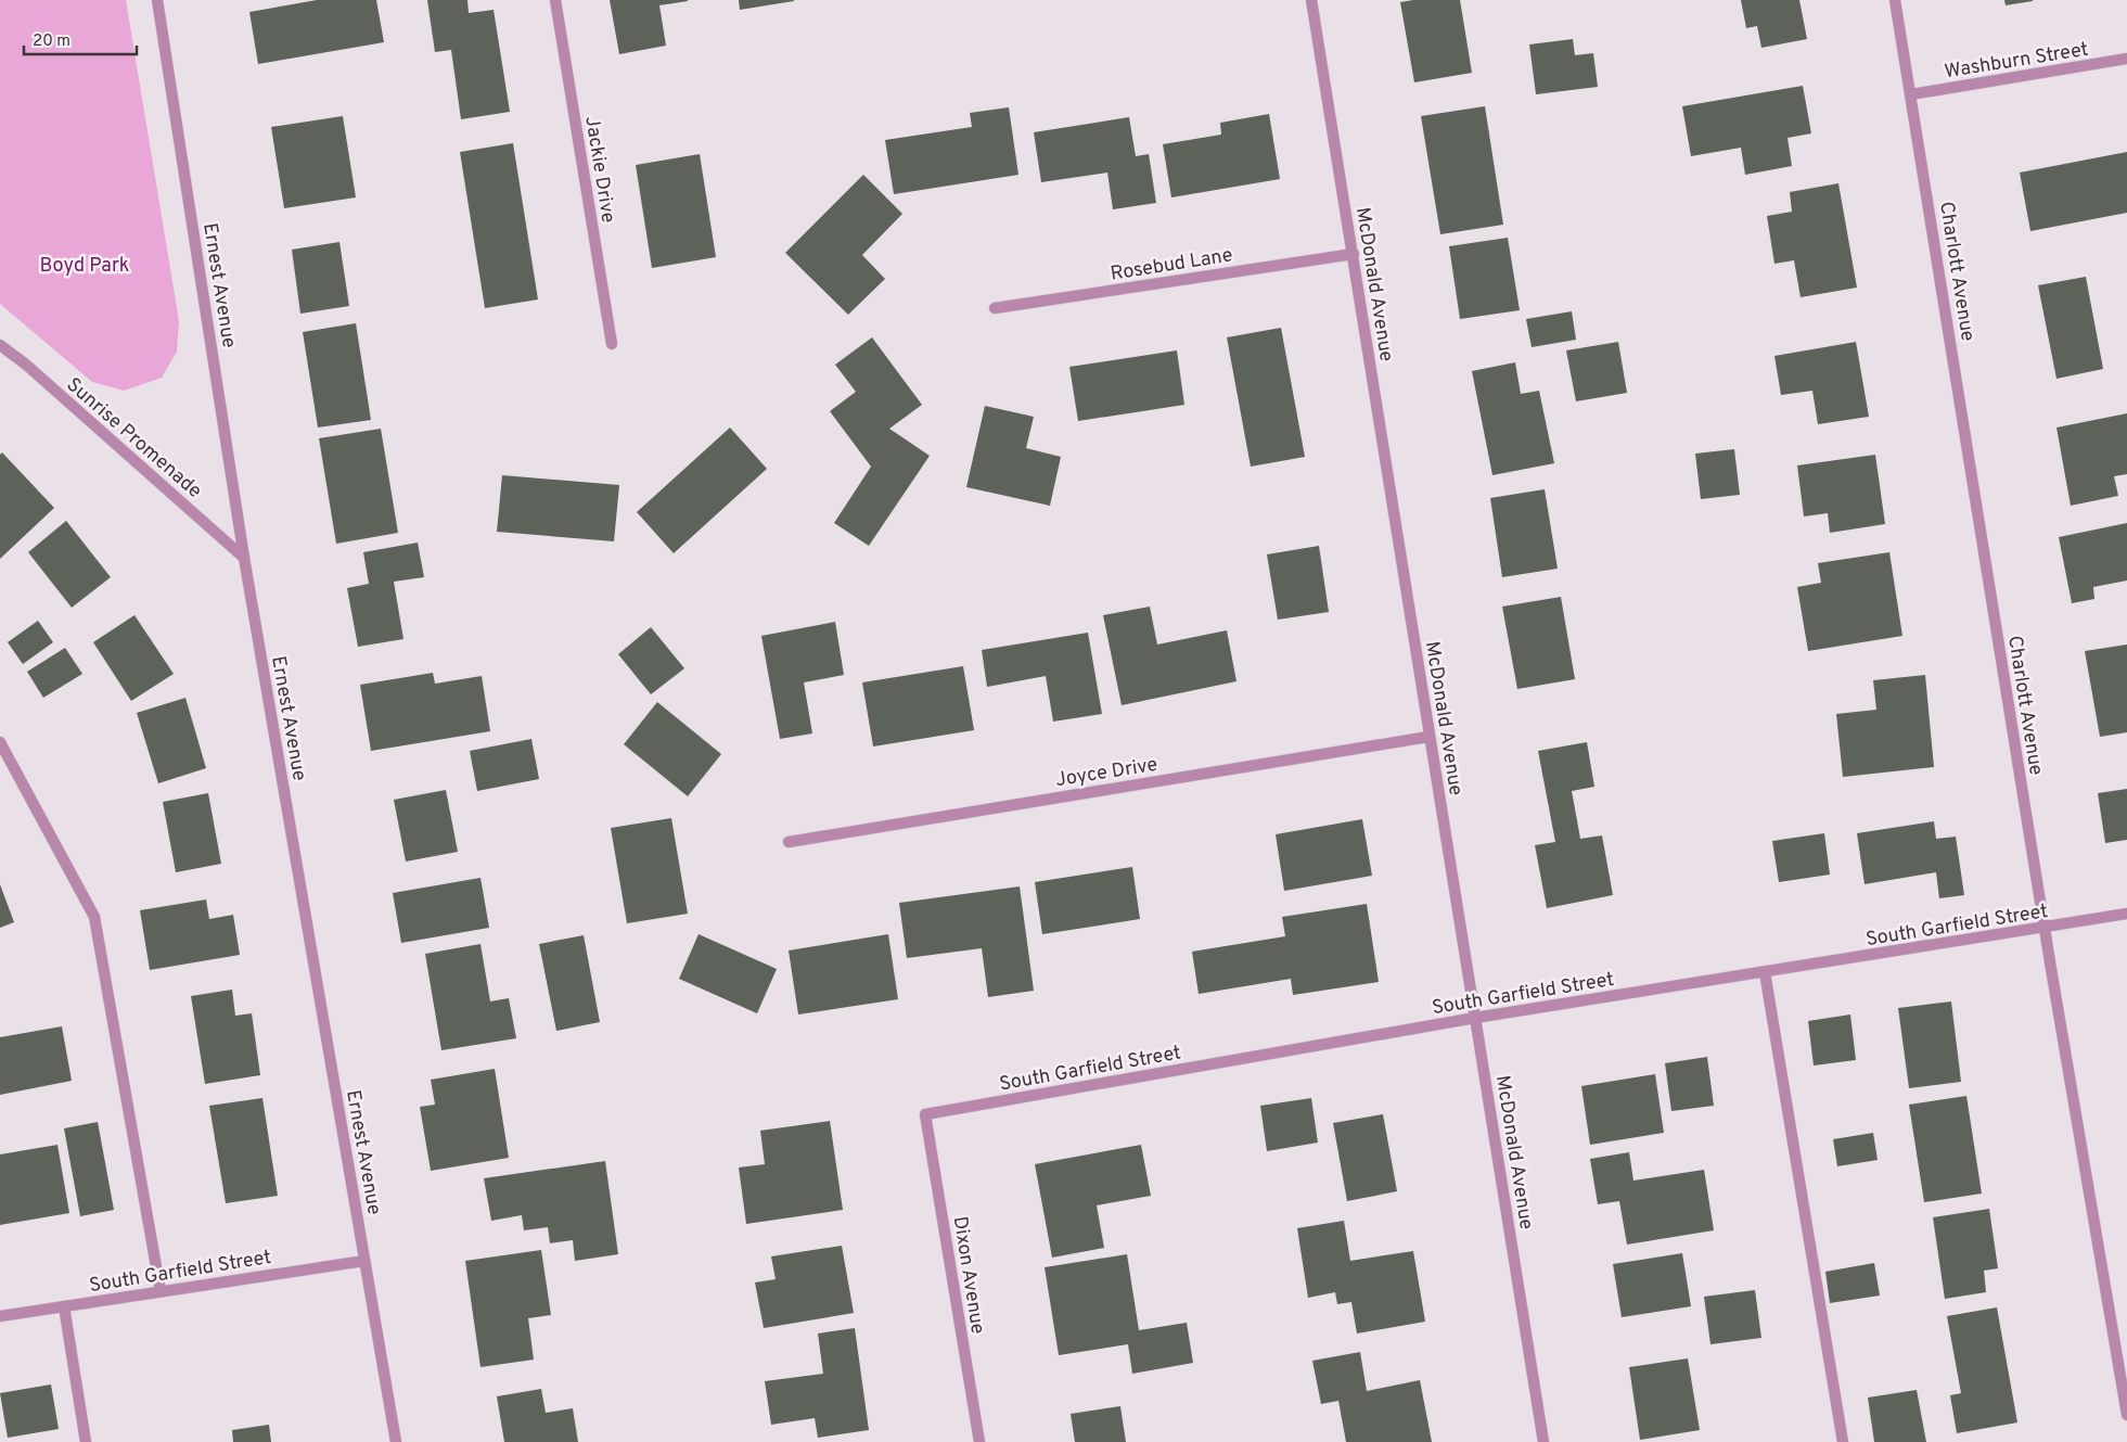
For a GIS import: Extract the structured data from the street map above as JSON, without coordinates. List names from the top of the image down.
{
  "streets": {
    "street": [
      "Washburn Street",
      "Jackie Drive",
      "Rosebud Lane",
      "Charlott Avenue",
      "McDonald Avenue",
      "Ernest Avenue",
      "Sunrise Promenade",
      "Joyce Drive",
      "South Garfield Street",
      "Dixon Avenue"
    ]
  },
  "crossings": [
    ["Washburn Street", "Charlott Avenue"],
    ["Rosebud Lane", "McDonald Avenue"],
    ["Charlott Avenue", "South Garfield Street"],
    ["McDonald Avenue", "Joyce Drive"],
    ["McDonald Avenue", "South Garfield Street"],
    ["Ernest Avenue", "Sunrise Promenade"],
    ["Ernest Avenue", "South Garfield Street"],
    ["South Garfield Street", "Dixon Avenue"]
  ],
  "parks": ["Boyd Park"],
  "scale_bar": "20 m"
}
